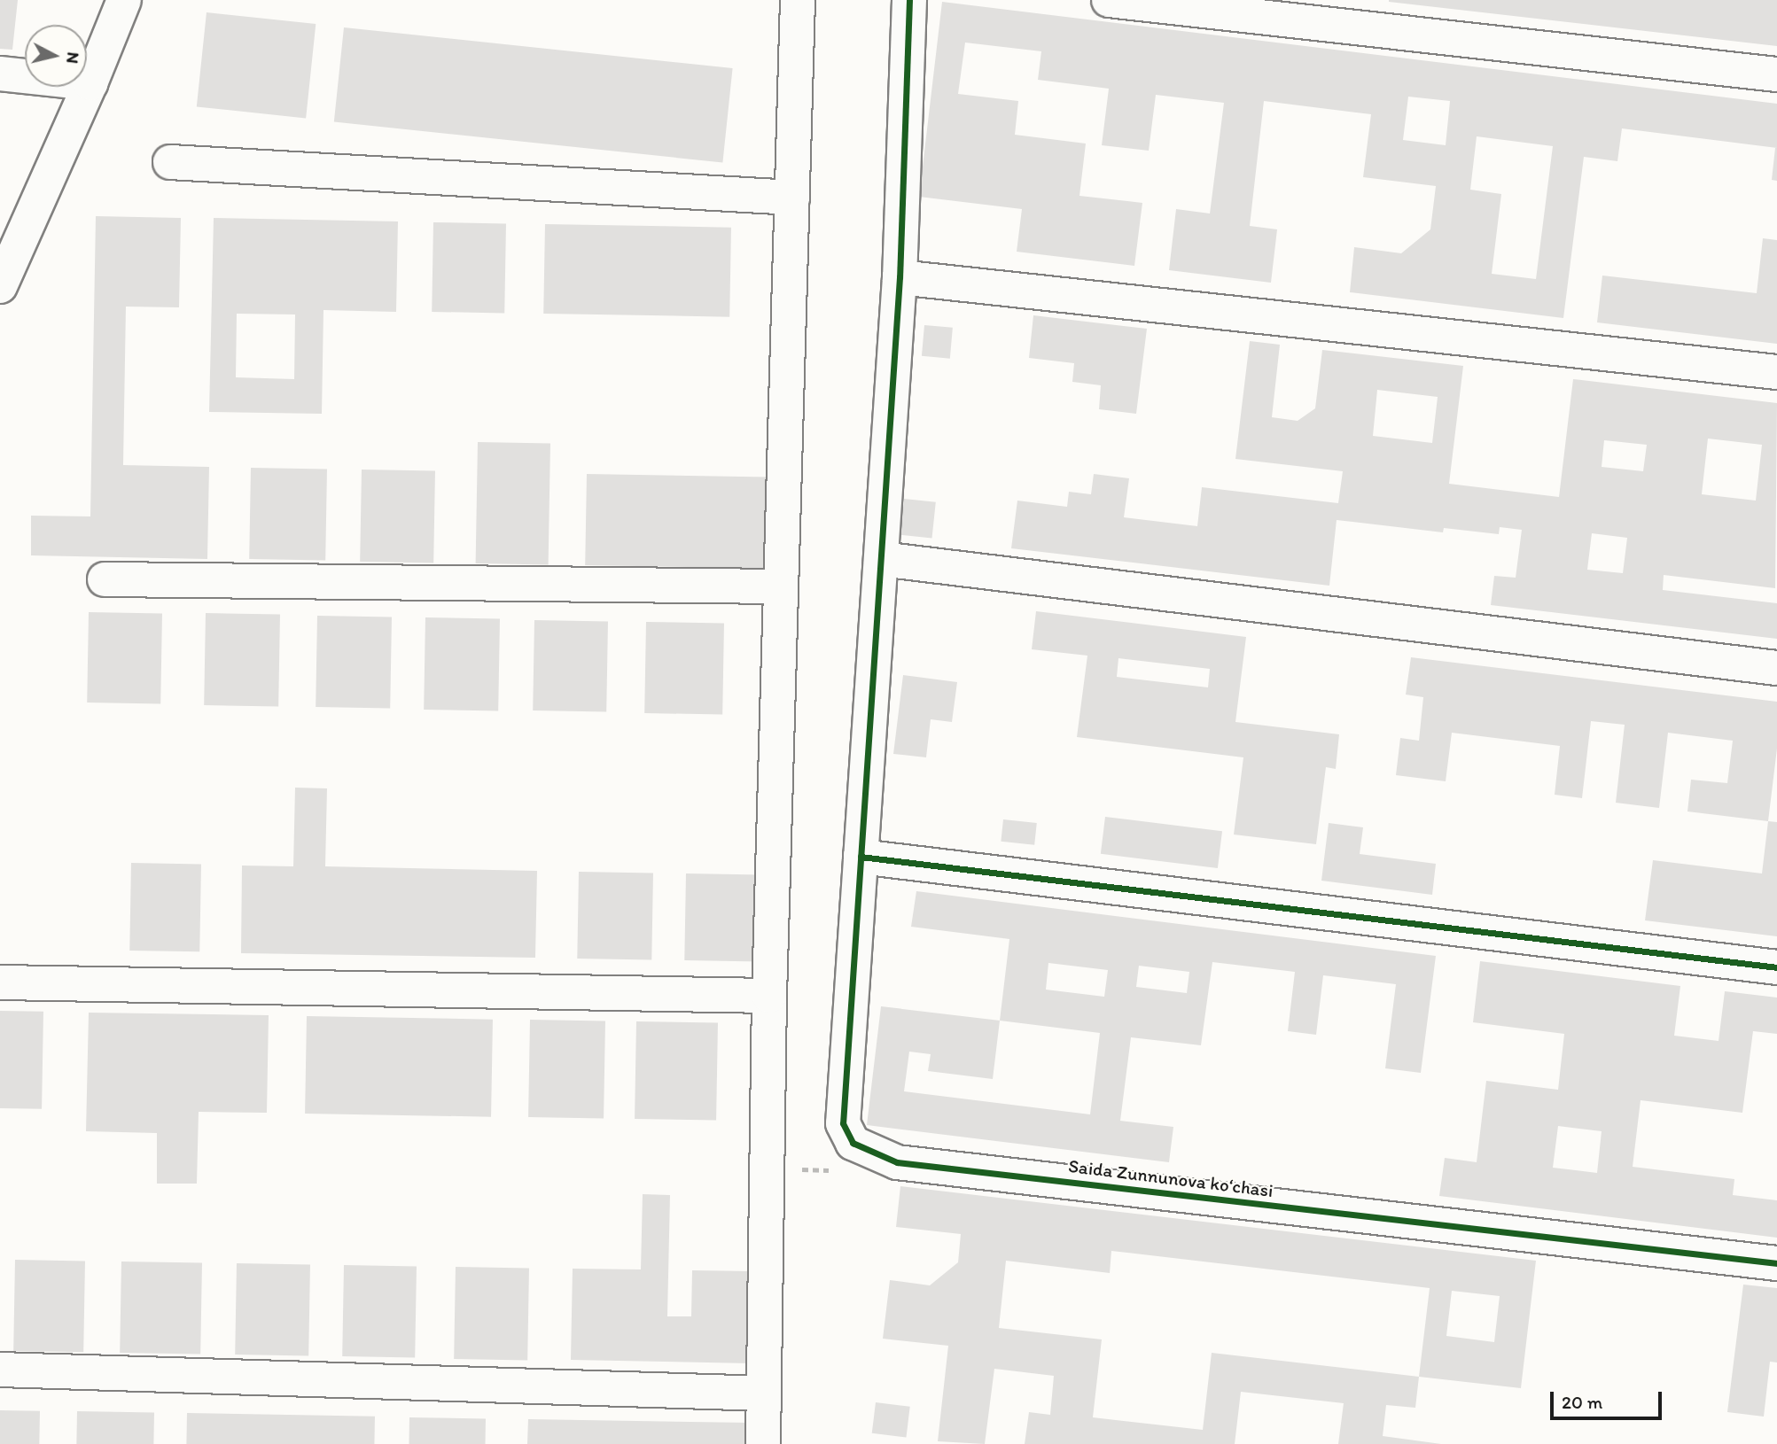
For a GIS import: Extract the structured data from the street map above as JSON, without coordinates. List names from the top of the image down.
{
  "streets": {
    "street": ["Saida Zunnunova koʻchasi"]
  },
  "scale_bar": "20 m",
  "north": "right"
}
